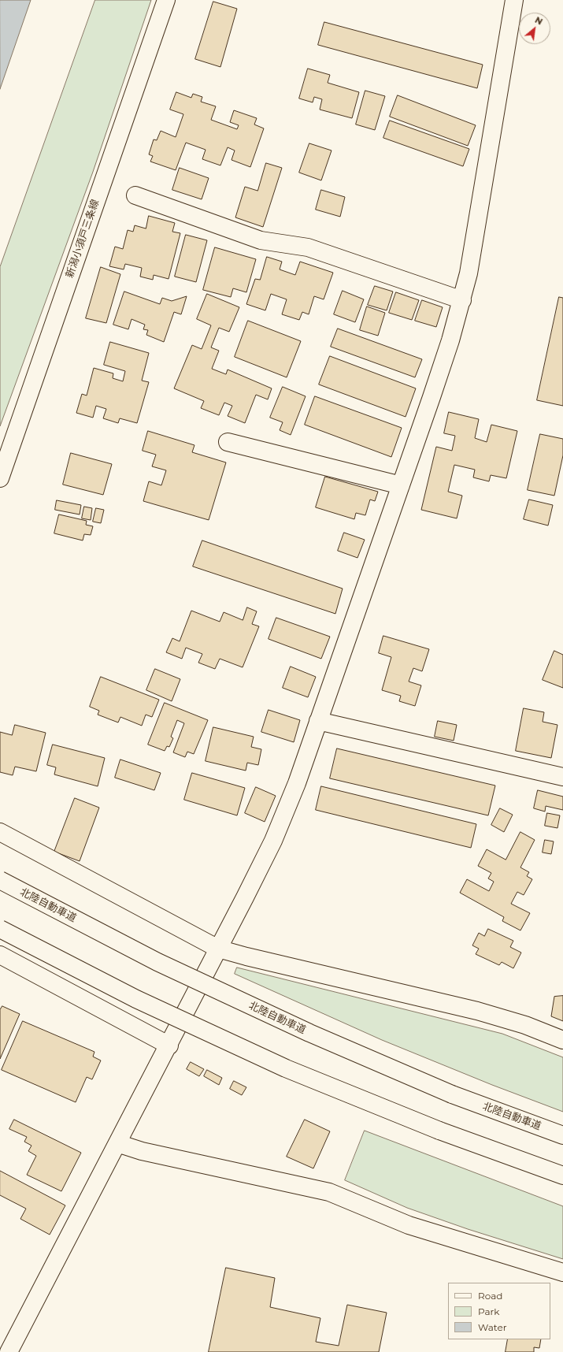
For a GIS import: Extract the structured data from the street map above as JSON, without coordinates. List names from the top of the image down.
{
  "streets": {
    "main road": ["新潟小須戸三条線", "北陸自動車道"]
  },
  "legend": ["Road", "Park", "Water"],
  "north": "top right"
}
